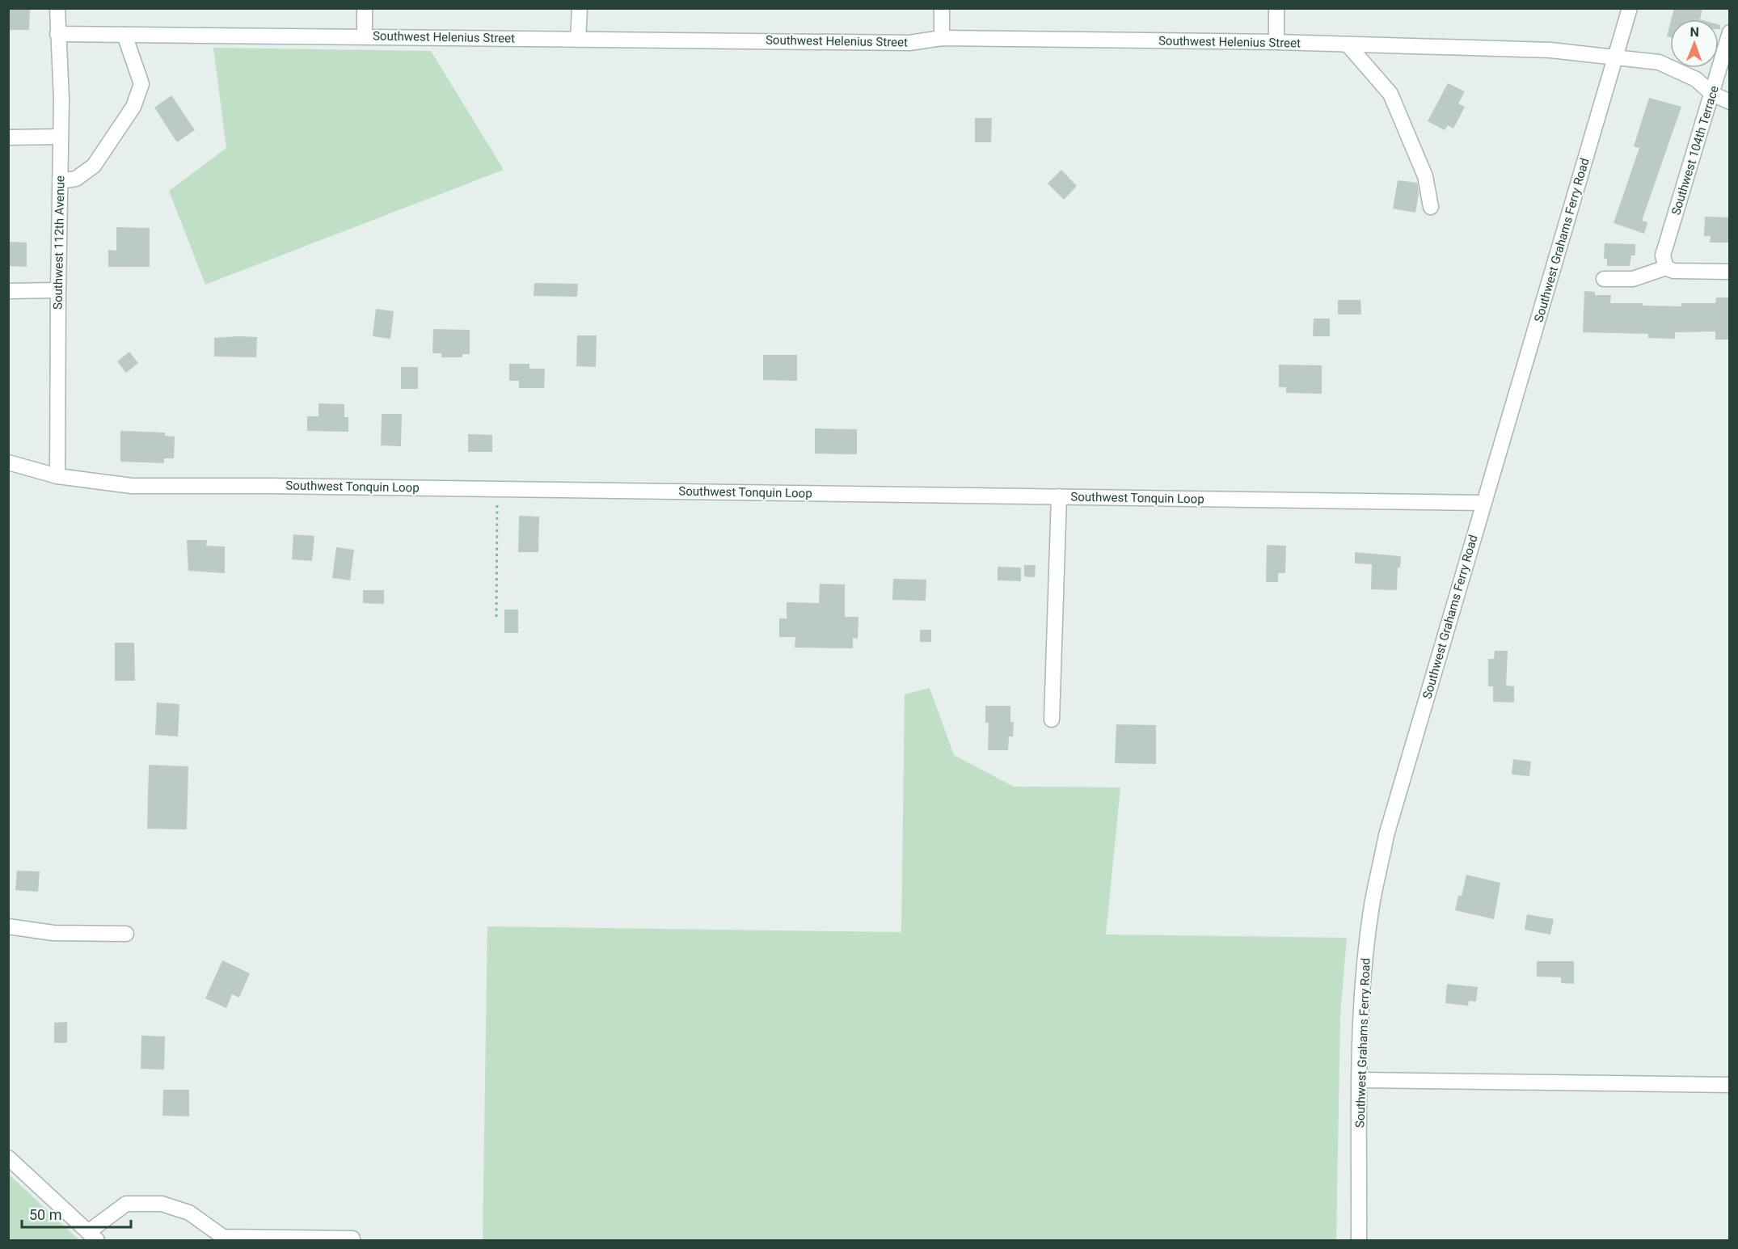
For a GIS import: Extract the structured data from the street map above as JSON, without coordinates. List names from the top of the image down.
{
  "streets": {
    "street": [
      "Southwest Helenius Street",
      "Southwest 104th Terrace",
      "Southwest Grahams Ferry Road",
      "Southwest 112th Avenue",
      "Southwest Tonquin Loop"
    ]
  },
  "crossings": [
    ["Southwest Helenius Street", "Southwest 104th Terrace"],
    ["Southwest Helenius Street", "Southwest Grahams Ferry Road"],
    ["Southwest Helenius Street", "Southwest 112th Avenue"],
    ["Southwest Grahams Ferry Road", "Southwest Tonquin Loop"],
    ["Southwest 112th Avenue", "Southwest Tonquin Loop"]
  ],
  "scale_bar": "50 m",
  "north": "top"
}
